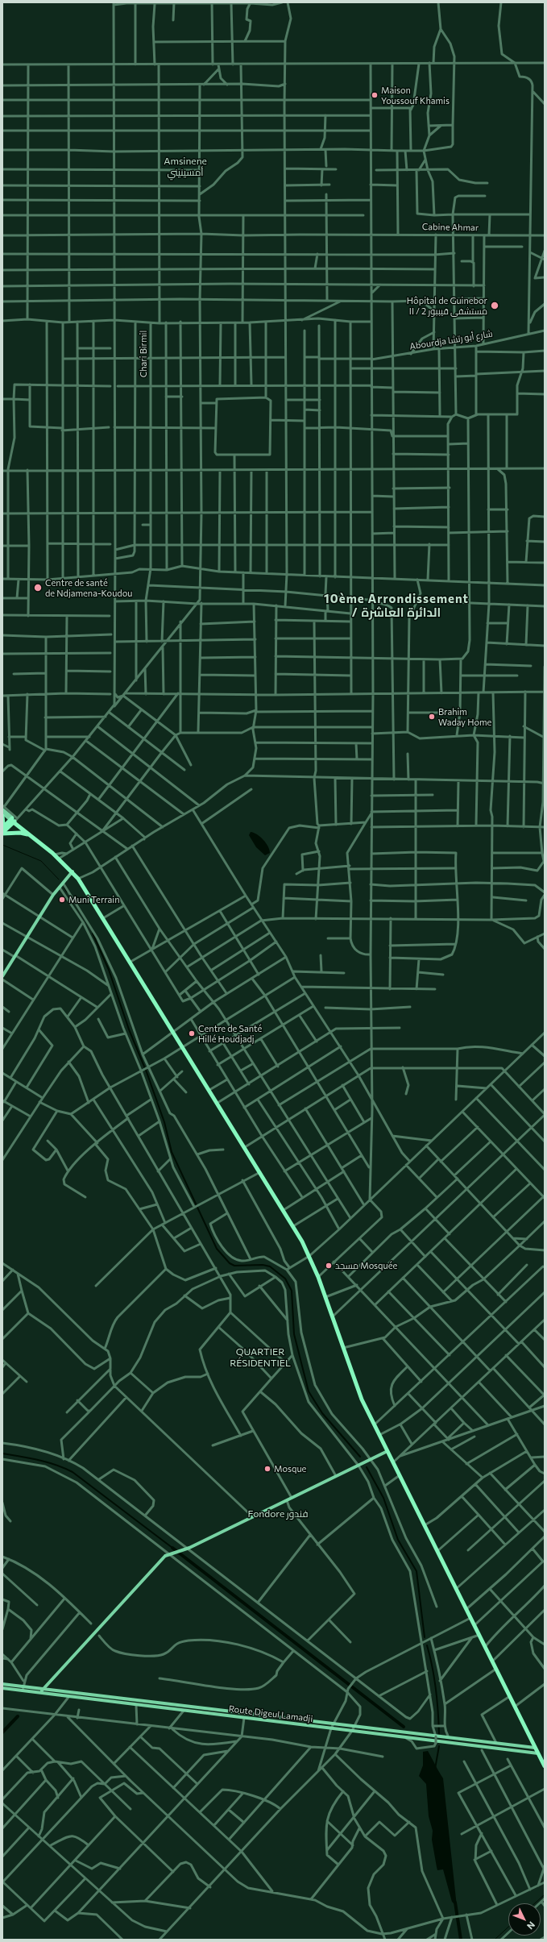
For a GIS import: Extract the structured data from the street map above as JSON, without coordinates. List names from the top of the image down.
{
  "streets": {
    "main road": ["Route Digeul Lamadji"],
    "street": ["Cabine Ahmar", "Abourdja شارع أبو رتشا", "Chari Birmil"]
  },
  "districts": [
    "Amsinene أمسينيني",
    "10ème Arrondissement / الدائرة العاشرة",
    "QUARTIER RÉSIDENTIEL",
    "Fondore فندور"
  ],
  "places": [
    "Maison Youssouf Khamis",
    "Hôpital de Guinebor II / مستشفى قيببور 2",
    "Centre de santé de Ndjamena-Koudou",
    "Brahim Waday Home",
    "Muni Terrain",
    "Centre de Santé Hillé Houdjadj",
    "مسجد Mosquée",
    "Mosque"
  ],
  "north": "bottom right"
}
